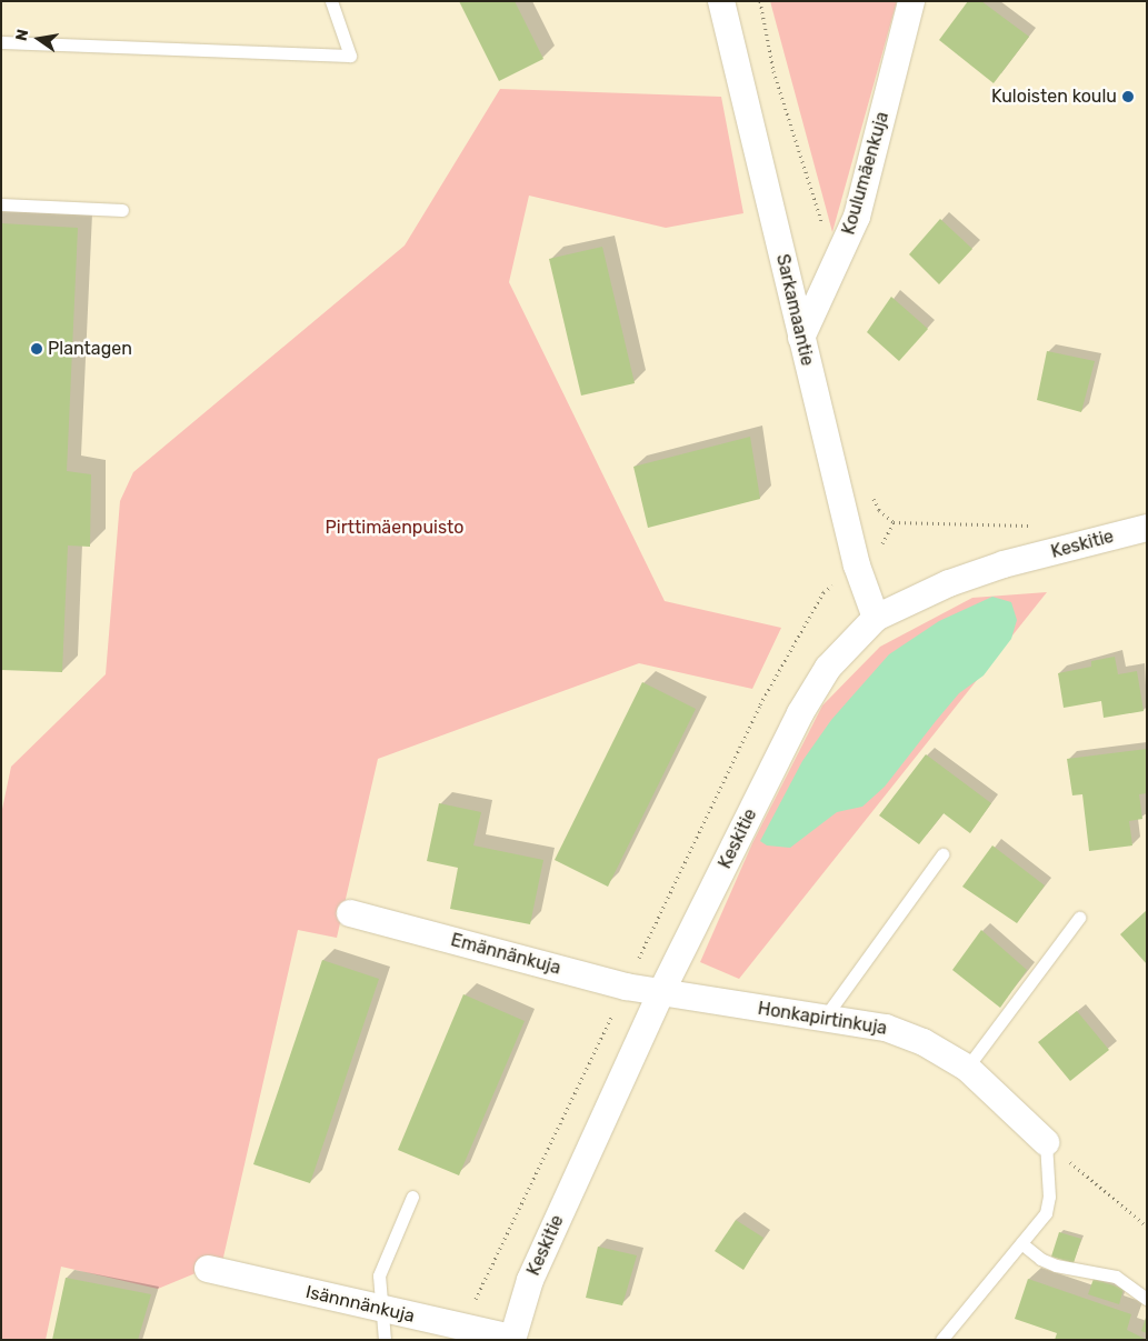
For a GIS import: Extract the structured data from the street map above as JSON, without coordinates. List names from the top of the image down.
{
  "streets": {
    "street": [
      "Koulumäenkuja",
      "Sarkamaantie",
      "Keskitie",
      "Emännänkuja",
      "Honkapirtinkuja",
      "Isännnänkuja"
    ]
  },
  "crossings": [
    ["Koulumäenkuja", "Sarkamaantie"],
    ["Sarkamaantie", "Keskitie"],
    ["Keskitie", "Emännänkuja"],
    ["Keskitie", "Honkapirtinkuja"],
    ["Keskitie", "Isännnänkuja"],
    ["Emännänkuja", "Honkapirtinkuja"]
  ],
  "parks": ["Pirttimäenpuisto"],
  "places": ["Kuloisten koulu", "Plantagen"],
  "north": "left"
}
